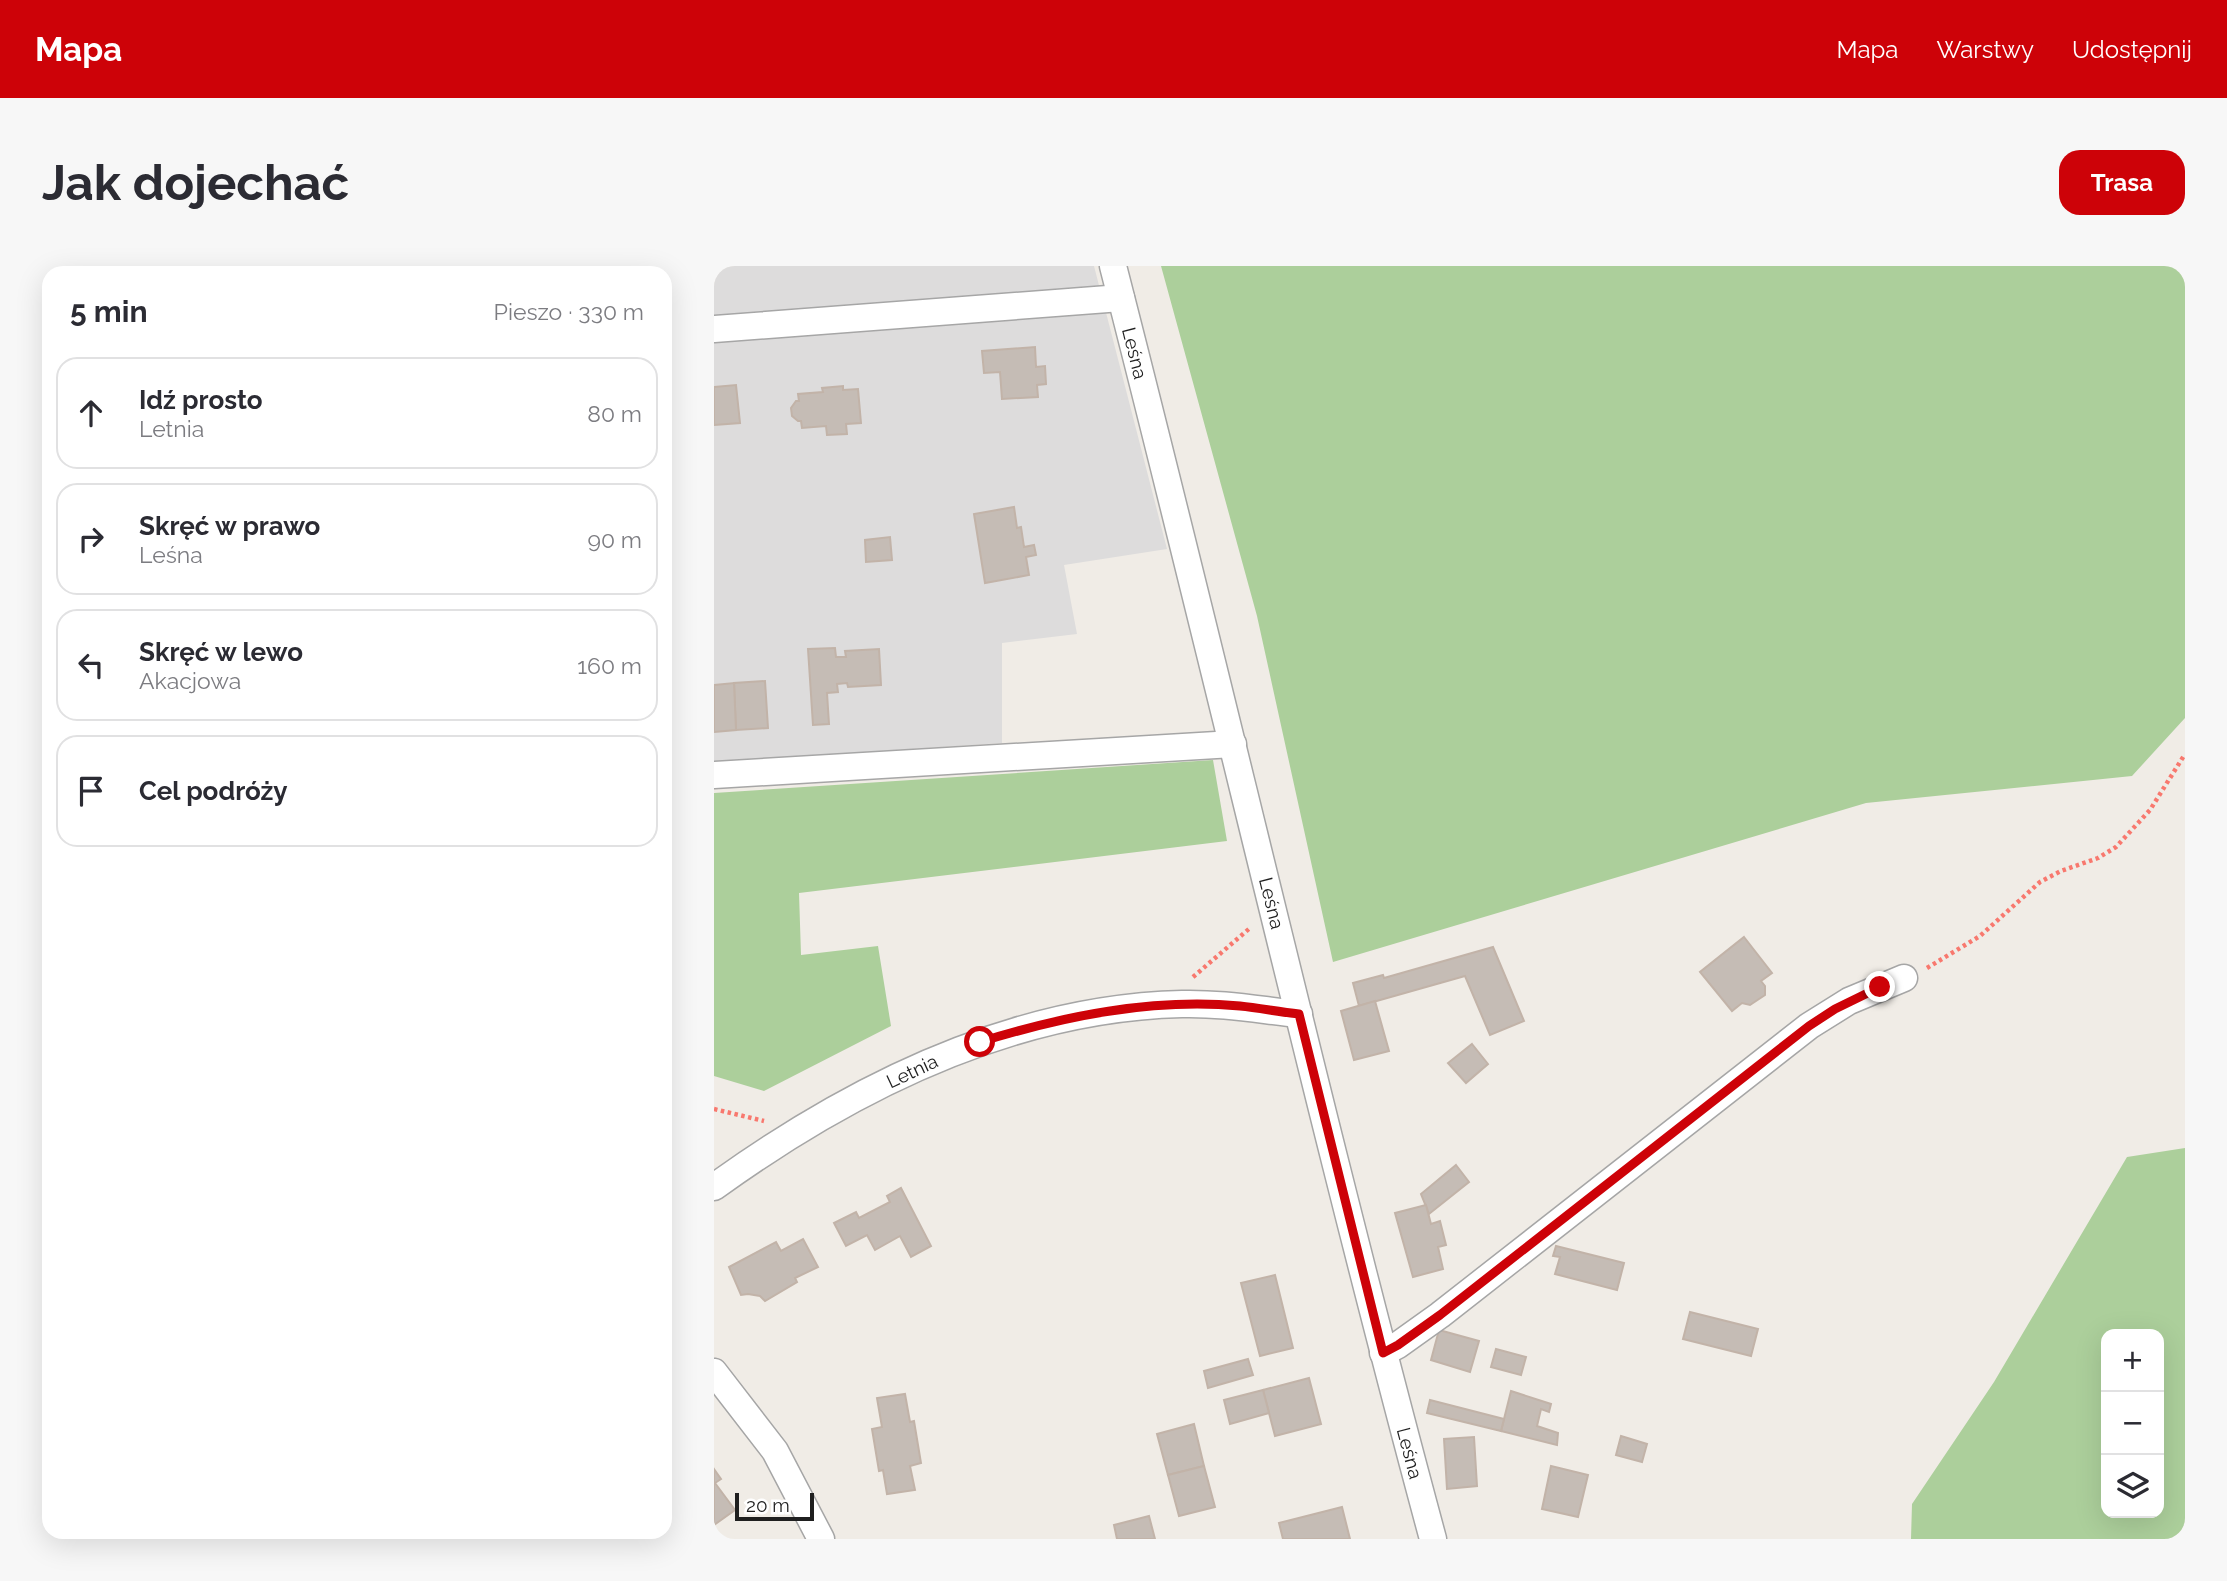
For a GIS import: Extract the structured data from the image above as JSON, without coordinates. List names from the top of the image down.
{
  "streets": {
    "street": ["Leśna", "Letnia"]
  },
  "crossings": [
    ["Leśna", "Letnia"]
  ],
  "scale_bar": "20 m",
  "page": {
    "header": "Mapa",
    "nav": ["Mapa", "Warstwy", "Udostępnij"],
    "buttons": "Trasa",
    "title": "Jak dojechać",
    "heading": ["5 min", "Pieszo · 330 m"],
    "list": [
      ["Idź prosto", "Letnia", "80 m"],
      ["Skręć w prawo", "Leśna", "90 m"],
      ["Skręć w lewo", "Akacjowa", "160 m"],
      "Cel podróży"
    ],
    "map_buttons": ["+", "−"],
    "scale": "20 m"
  }
}
